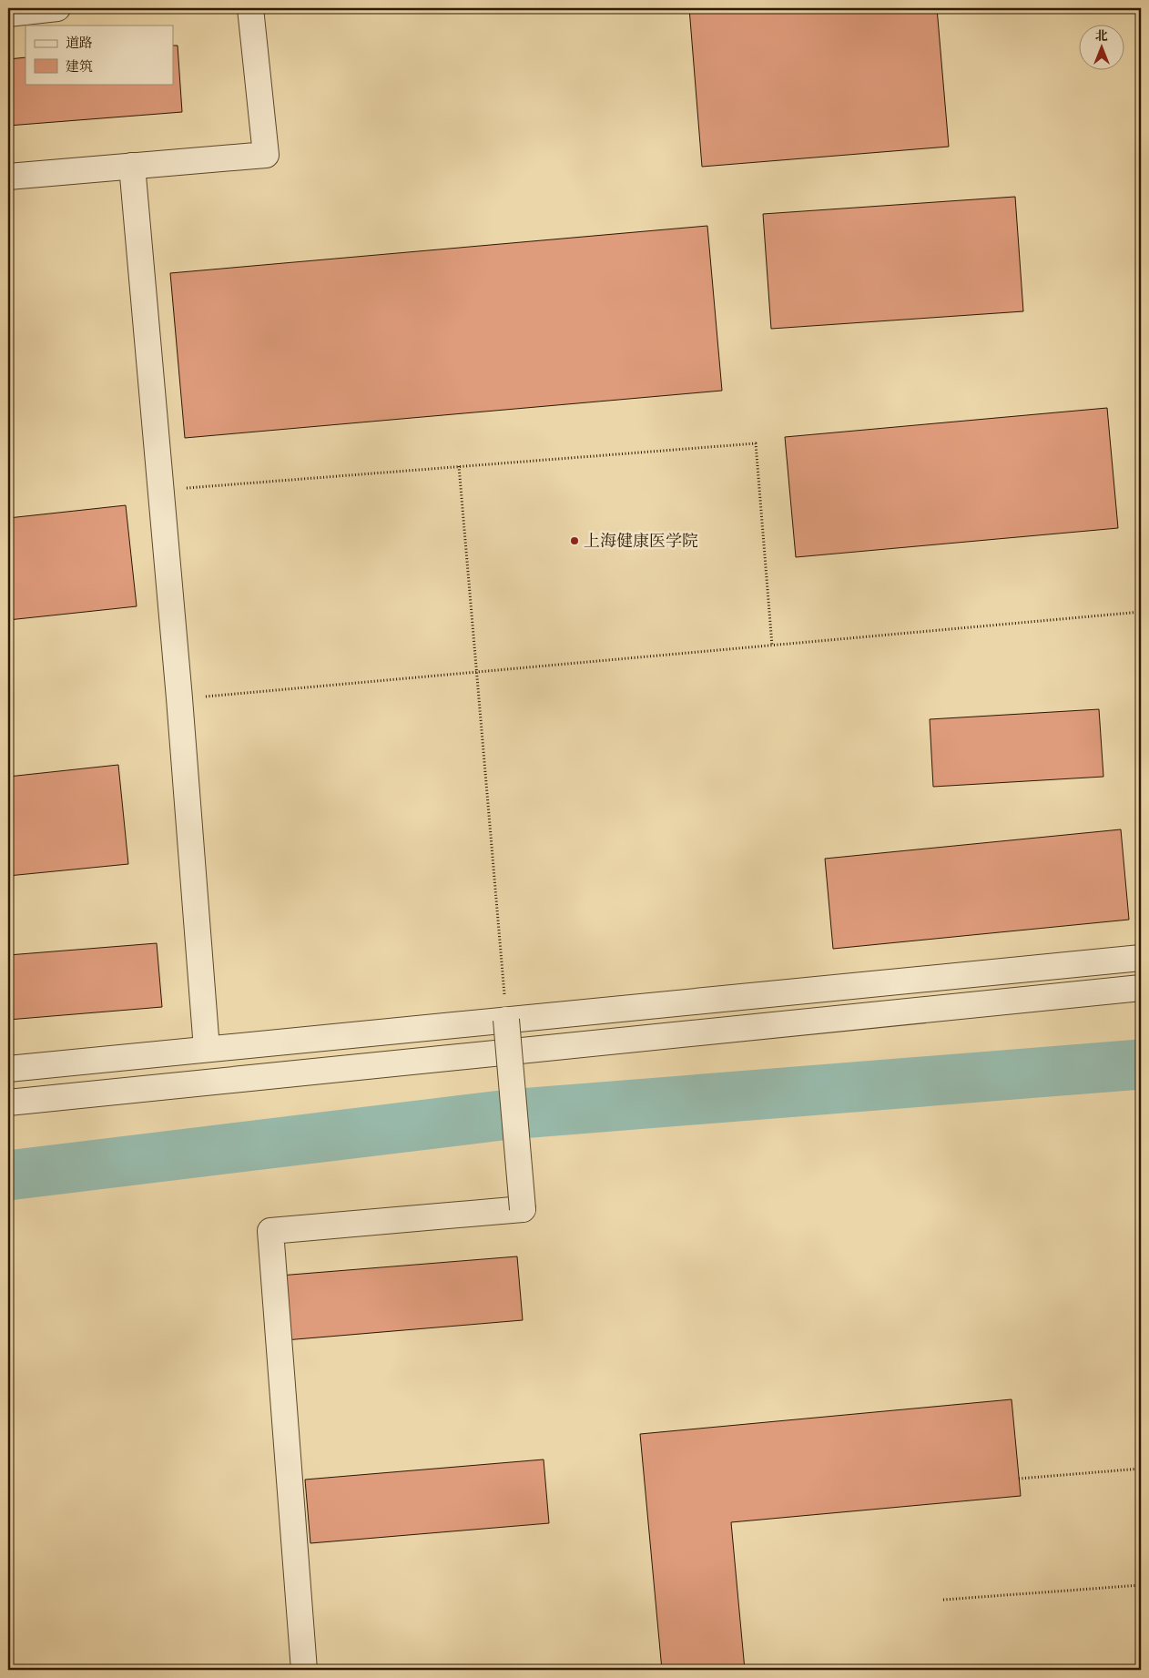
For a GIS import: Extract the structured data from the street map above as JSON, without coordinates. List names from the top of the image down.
{
  "places": ["上海健康医学院"],
  "legend": ["道路", "建筑"],
  "north": "top"
}
